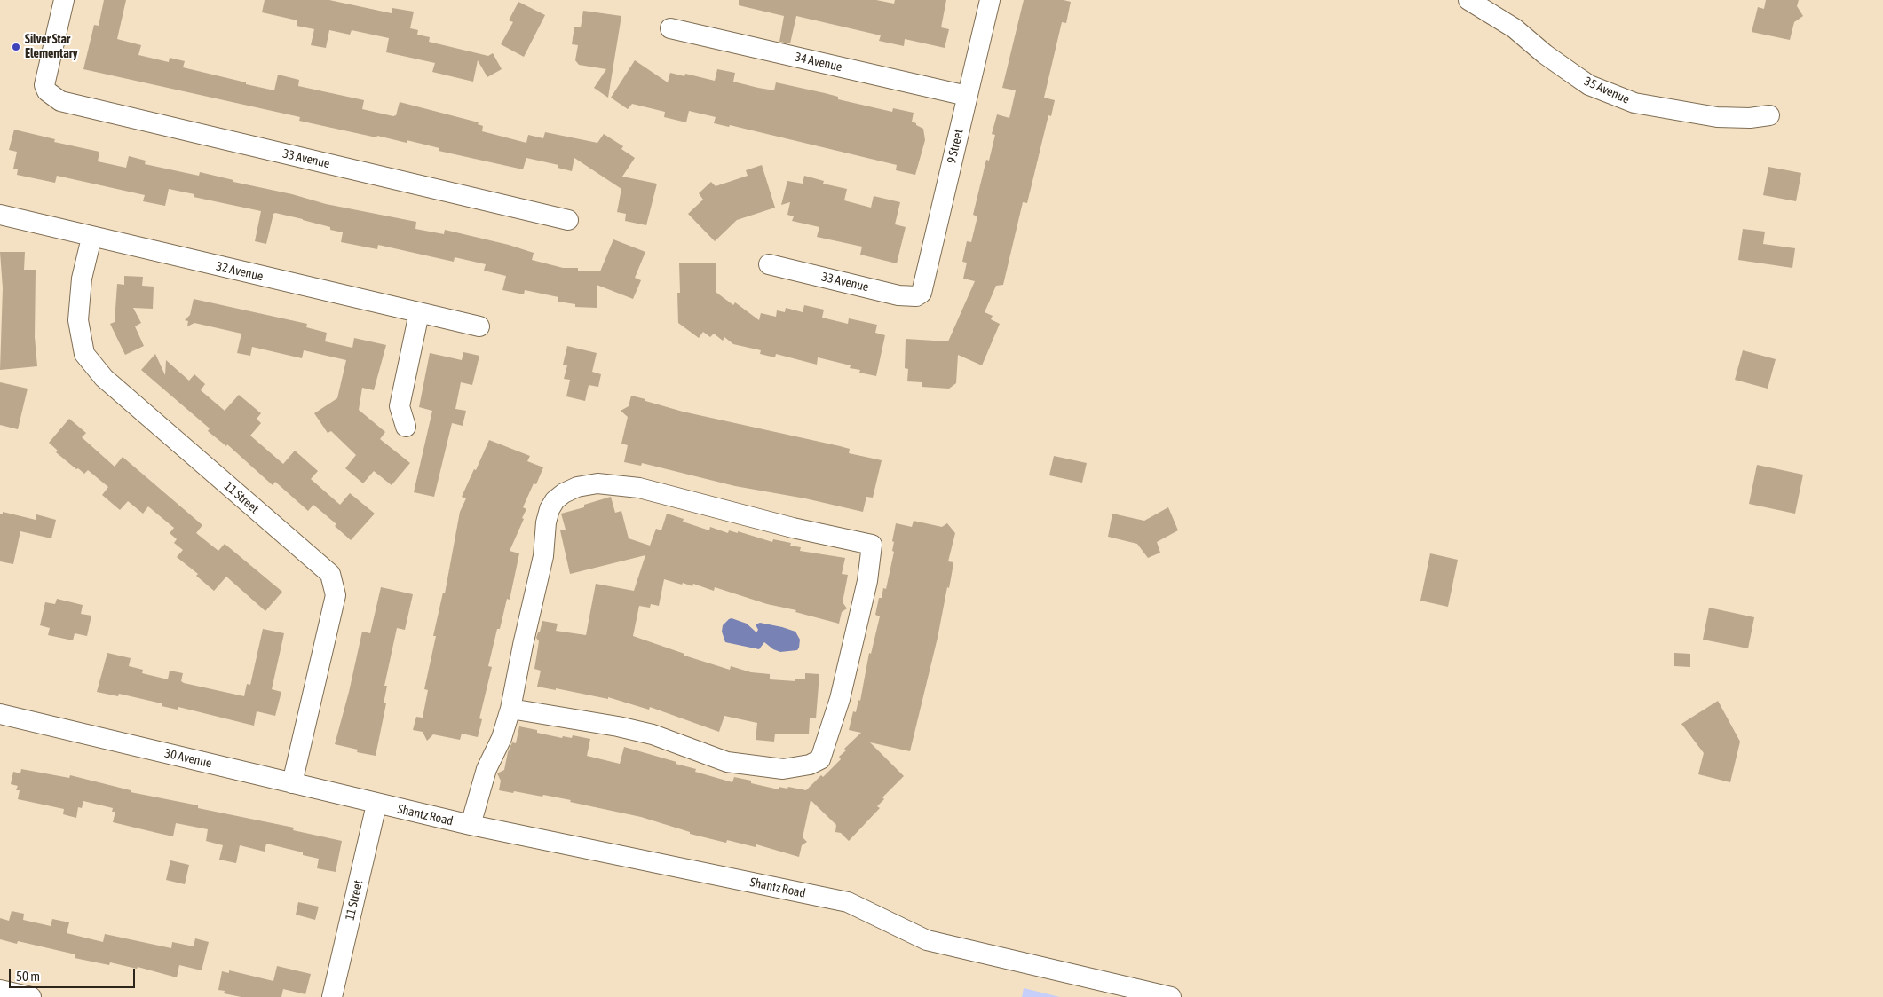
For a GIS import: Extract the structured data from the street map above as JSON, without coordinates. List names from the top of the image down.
{
  "streets": {
    "street": [
      "34 Avenue",
      "35 Avenue",
      "9 Street",
      "33 Avenue",
      "32 Avenue",
      "11 Street",
      "30 Avenue",
      "Shantz Road"
    ]
  },
  "crossings": [
    ["34 Avenue", "9 Street"],
    ["9 Street", "33 Avenue"],
    ["32 Avenue", "11 Street"],
    ["11 Street", "30 Avenue"],
    ["11 Street", "Shantz Road"],
    ["30 Avenue", "Shantz Road"]
  ],
  "places": ["Silver Star Elementary"],
  "scale_bar": "50 m"
}
